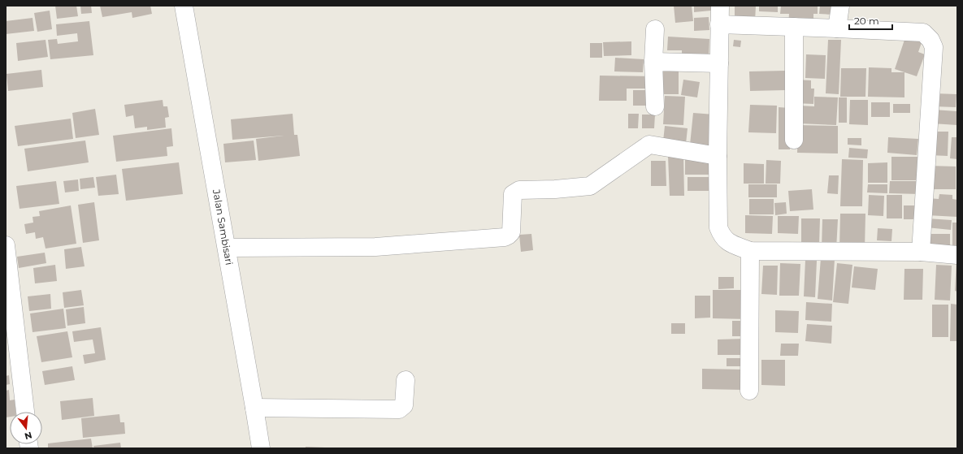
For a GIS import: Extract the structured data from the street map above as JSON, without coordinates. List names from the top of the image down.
{
  "streets": {
    "street": ["Jalan Sambisari"]
  },
  "scale_bar": "20 m",
  "north": "bottom"
}
